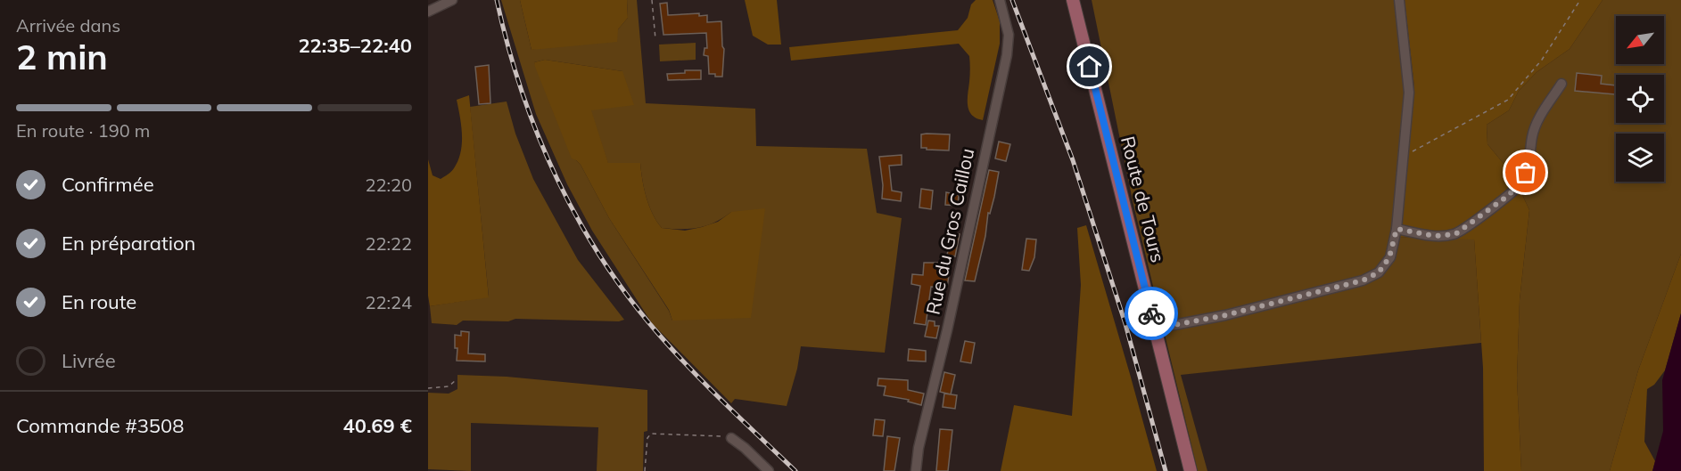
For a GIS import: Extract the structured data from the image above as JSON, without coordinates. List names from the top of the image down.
{
  "streets": {
    "main road": ["Route de Tours"],
    "street": ["Rue du Gros Caillou"]
  },
  "north": "bottom left",
  "page": {
    "heading": ["2 min", "Arrivée dans", "22:35–22:40"],
    "panel": ["Commande #3508", "40.69 €"],
    "bar": "En route · 190 m",
    "list": [
      ["Confirmée", "22:20"],
      ["En préparation", "22:22"],
      ["En route", "22:24"],
      "Livrée"
    ]
  }
}
